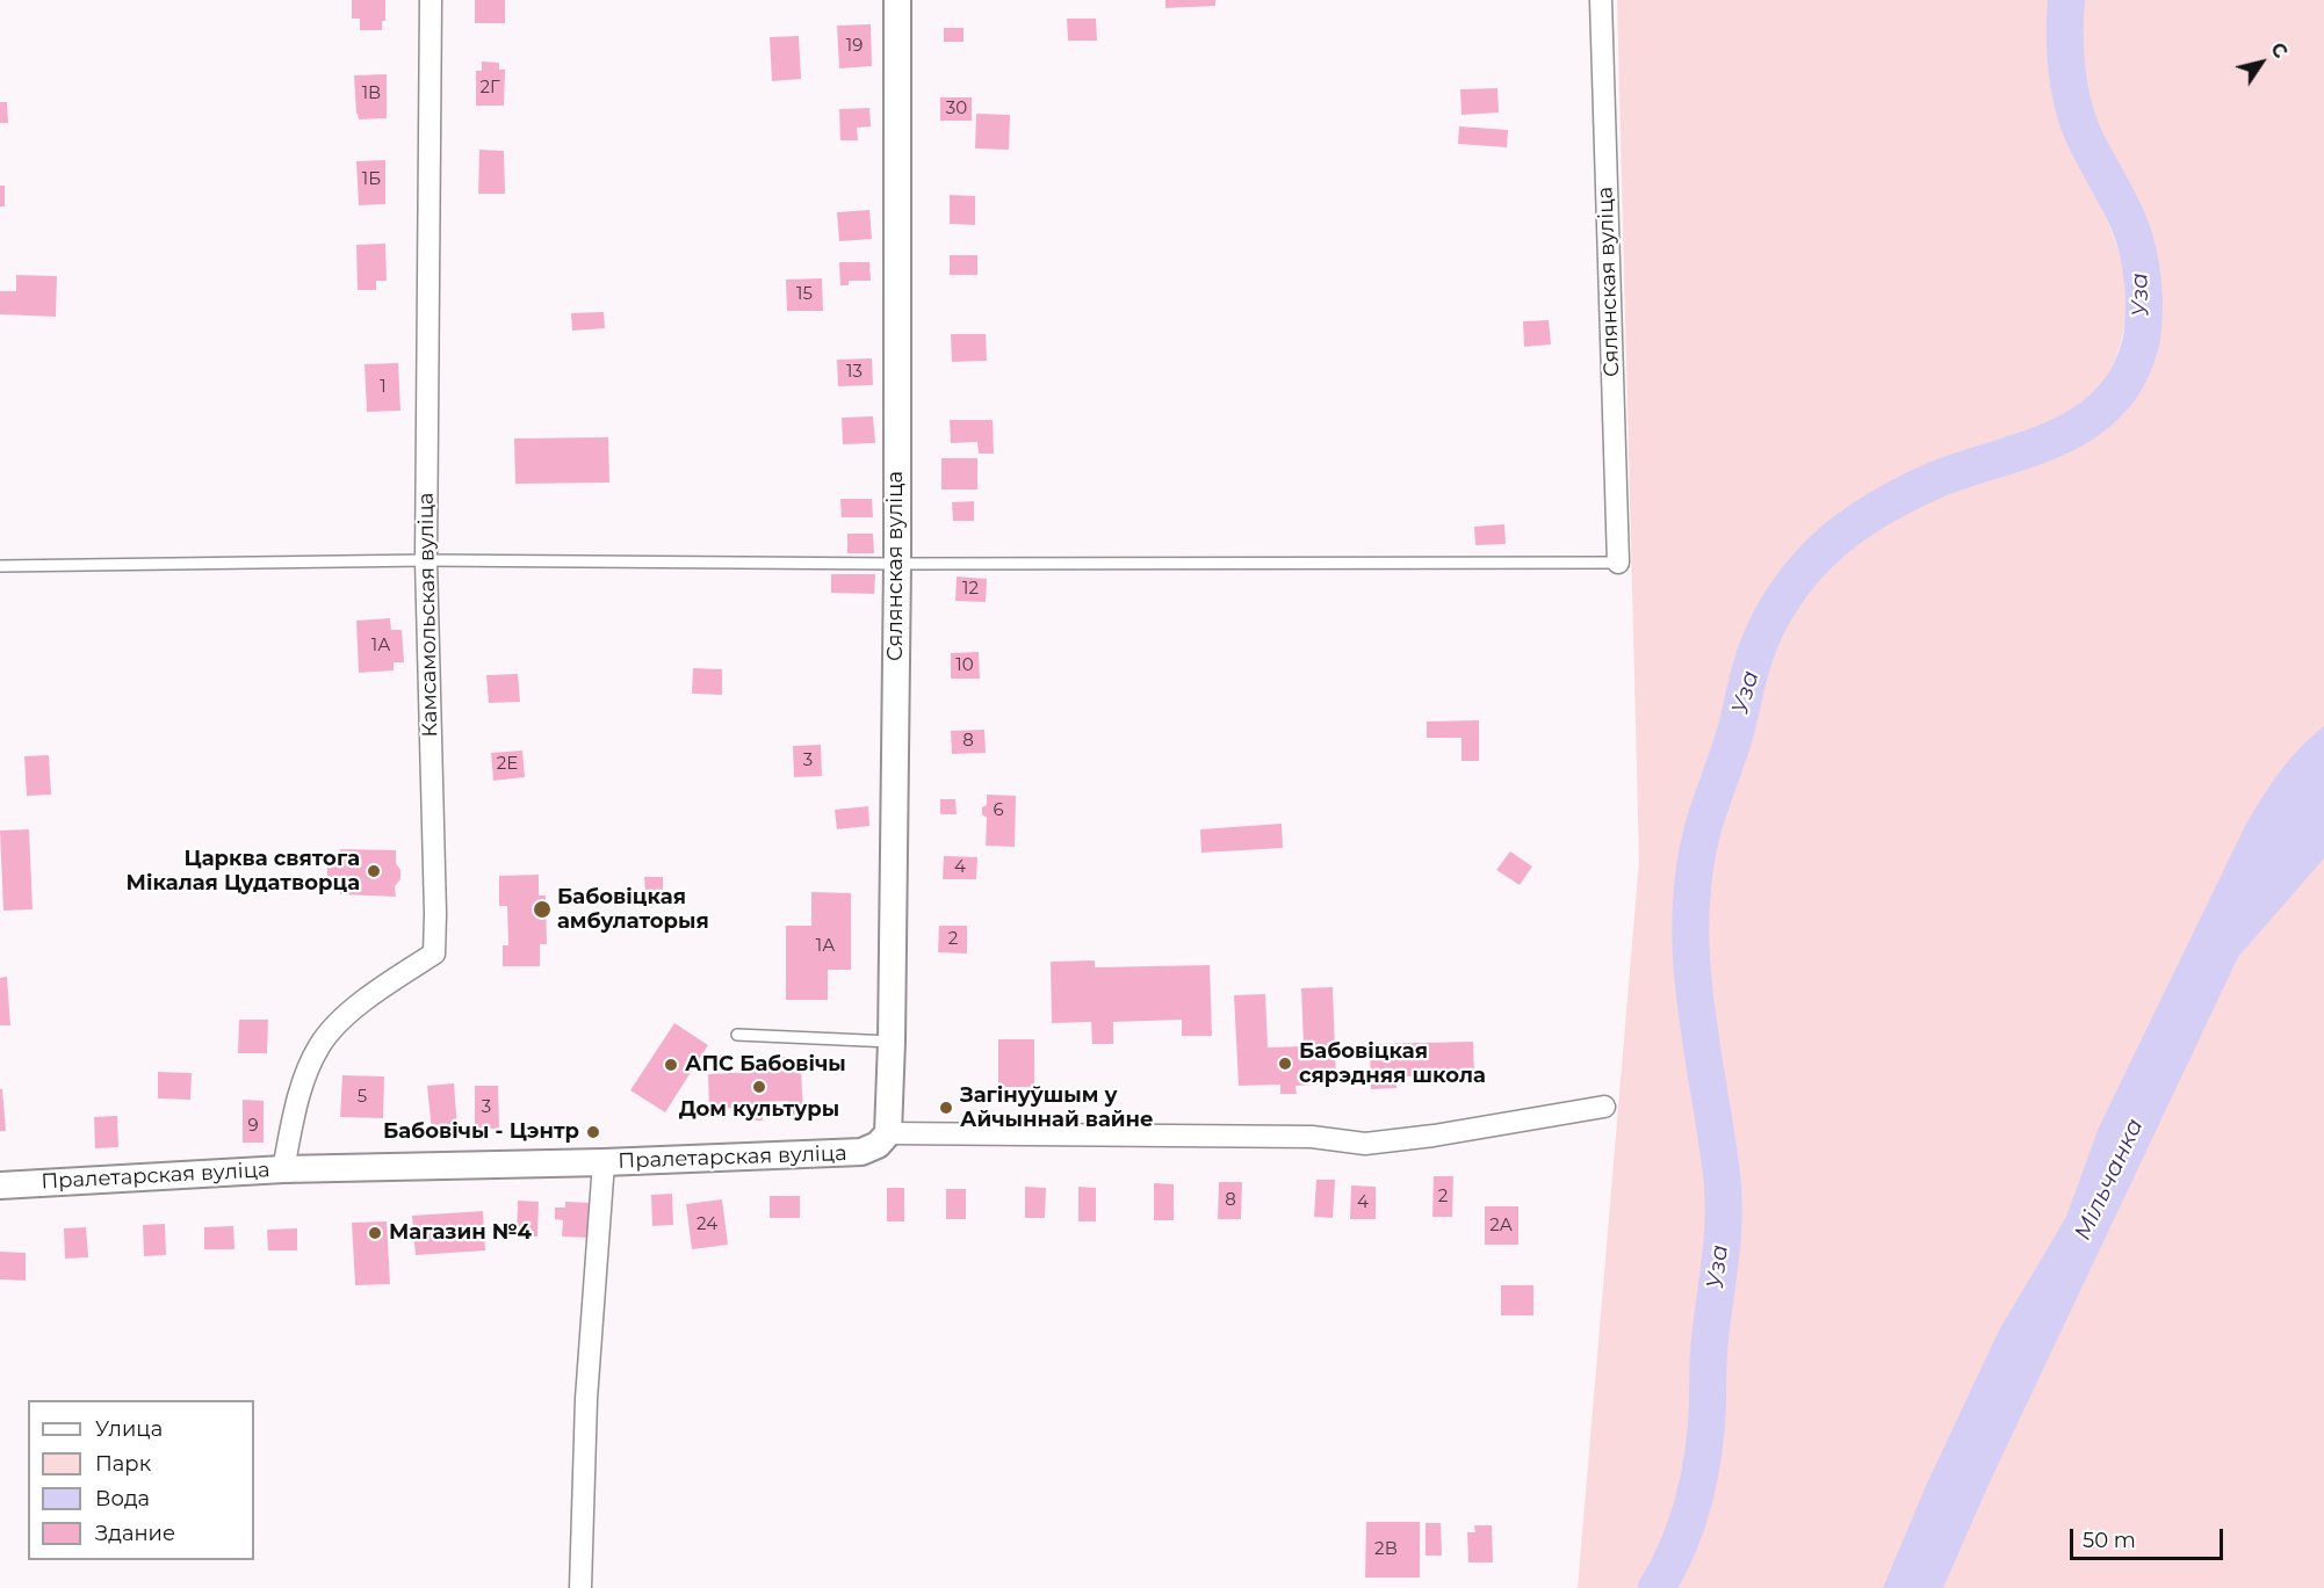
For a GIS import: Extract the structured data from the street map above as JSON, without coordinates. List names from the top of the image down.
{
  "streets": {
    "street": ["Сялянская вуліца", "Камсамольская вуліца", "Пралетарская вуліца"]
  },
  "crossings": [
    ["Сялянская вуліца", "Пралетарская вуліца"],
    ["Камсамольская вуліца", "Пралетарская вуліца"]
  ],
  "water": ["Уза", "Мільчанка"],
  "places": [
    "Царква святога Мікалая Цудатворца",
    "Бабовіцкая амбулаторыя",
    "Бабовіцкая сярэдняя школа",
    "АПС Бабовічы",
    "Дом культуры",
    "Загінуўшым у Айчыннай вайне",
    "Бабовічы - Цэнтр",
    "Магазин №4"
  ],
  "house_numbers": [
    "19",
    "2Г",
    "1В",
    "30",
    "1Б",
    "15",
    "13",
    "1",
    "12",
    "1А",
    "10",
    "8",
    "3",
    "2Е",
    "6",
    "4",
    "2",
    "1А",
    "5",
    "3",
    "9",
    "2",
    "8",
    "4",
    "24",
    "2А",
    "2В"
  ],
  "legend": [
    "Улица",
    "Парк",
    "Вода",
    "Здание"
  ],
  "scale_bar": "50 m",
  "north": "top right"
}
